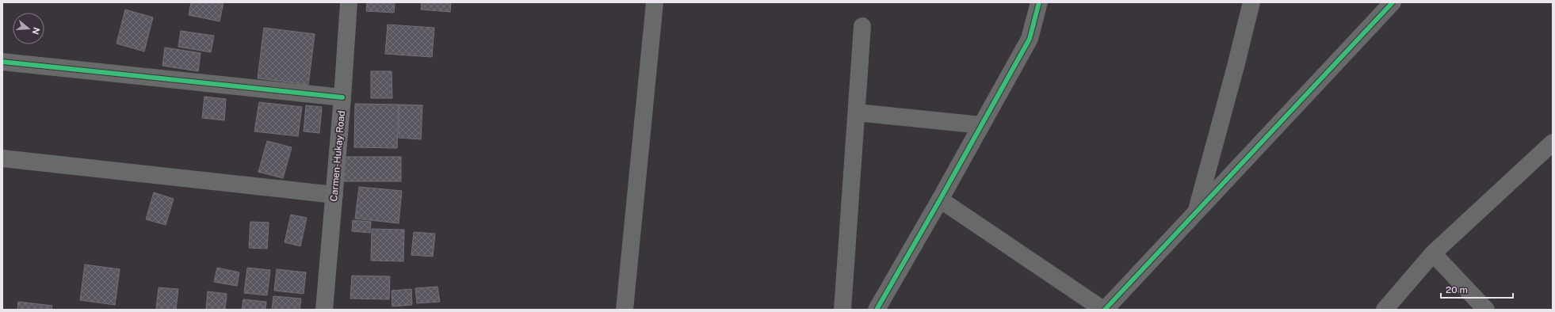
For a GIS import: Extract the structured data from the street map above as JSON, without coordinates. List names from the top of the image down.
{
  "streets": {
    "street": ["Carmen-Hukay Road"]
  },
  "scale_bar": "20 m",
  "north": "right"
}
